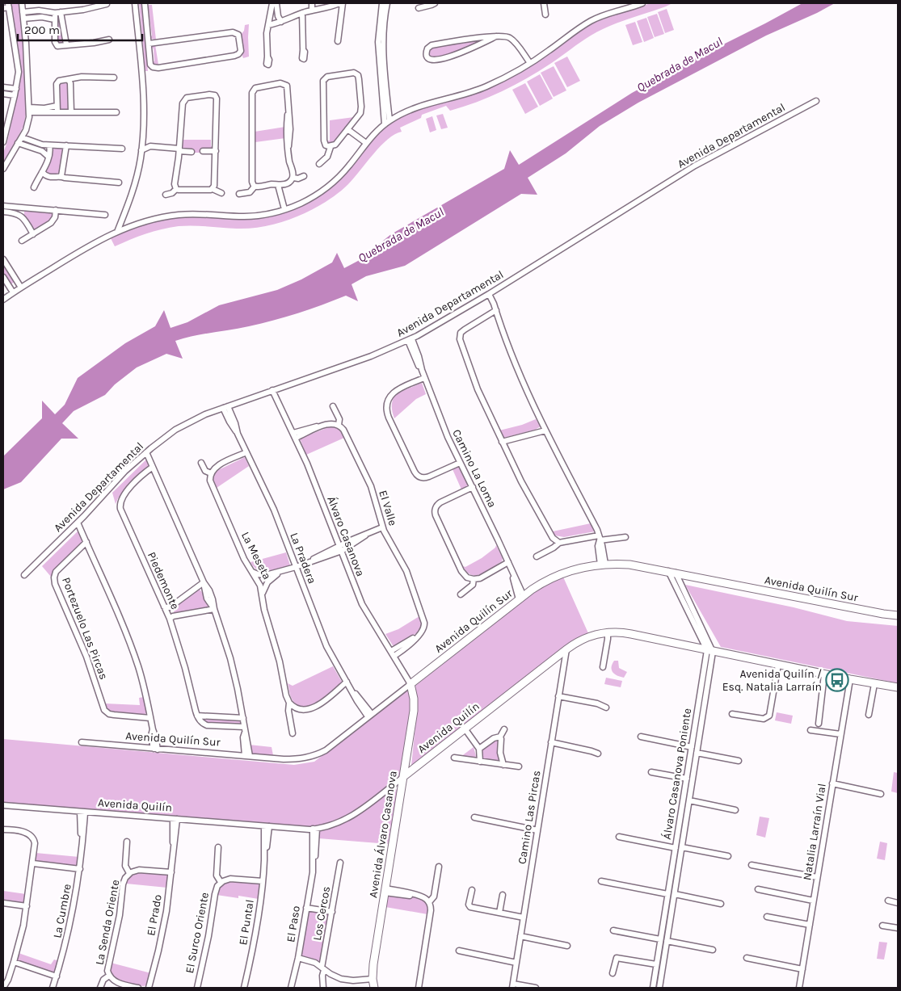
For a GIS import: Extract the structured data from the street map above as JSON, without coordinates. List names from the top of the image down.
{
  "streets": {
    "street": [
      "Avenida Departamental",
      "Camino La Loma",
      "El Valle",
      "Álvaro Casanova",
      "La Meseta",
      "La Pradera",
      "Piedemonte",
      "Avenida Quilín Sur",
      "Portezuelo Las Pircas",
      "Avenida Quilín",
      "Álvaro Casanova Poniente",
      "Camino Las Pircas",
      "Natalia Larraín Vial",
      "Avenida Álvaro Casanova",
      "La Cumbre",
      "Los Cercos",
      "El Prado",
      "La Senda Oriente",
      "El Puntal",
      "El Paso",
      "El Surco Oriente"
    ]
  },
  "crossings": [
    ["Avenida Departamental", "Camino La Loma"],
    ["Avenida Departamental", "Álvaro Casanova"],
    ["Avenida Departamental", "La Pradera"],
    ["Camino La Loma", "Avenida Quilín Sur"],
    ["El Valle", "Álvaro Casanova"],
    ["Álvaro Casanova", "Avenida Quilín Sur"],
    ["Álvaro Casanova", "Avenida Álvaro Casanova"],
    ["La Pradera", "Avenida Quilín Sur"],
    ["Avenida Quilín Sur", "Avenida Álvaro Casanova"],
    ["Avenida Quilín", "Álvaro Casanova Poniente"],
    ["Avenida Quilín", "Camino Las Pircas"],
    ["Avenida Quilín", "Natalia Larraín Vial"],
    ["Avenida Quilín", "Avenida Álvaro Casanova"],
    ["Avenida Quilín", "La Cumbre"],
    ["Avenida Quilín", "El Prado"],
    ["Avenida Quilín", "El Puntal"],
    ["Avenida Quilín", "El Paso"]
  ],
  "water": ["Quebrada de Macul"],
  "places": {
    "bus stop": ["Avenida Quilín / Esq. Natalia Larraín"]
  },
  "scale_bar": "200 m"
}
